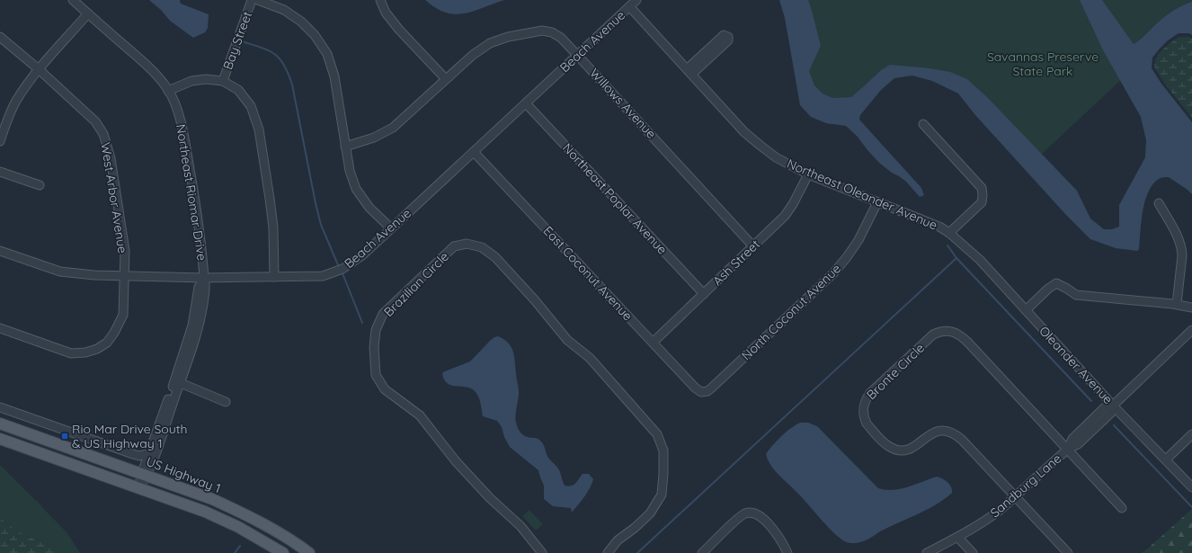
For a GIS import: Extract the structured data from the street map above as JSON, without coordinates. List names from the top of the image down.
{
  "streets": {
    "main road": ["US Highway 1"],
    "street": [
      "Bay Street",
      "Beach Avenue",
      "Willows Avenue",
      "Northeast Riomar Drive",
      "Northeast Oleander Avenue",
      "West Arbor Avenue",
      "Northeast Poplar Avenue",
      "Ash Street",
      "East Coconut Avenue",
      "Brazilian Circle",
      "North Coconut Avenue",
      "Oleander Avenue",
      "Bronte Circle",
      "Sandburg Lane"
    ]
  },
  "crossings": [
    ["Beach Avenue", "Willows Avenue"],
    ["Beach Avenue", "Northeast Riomar Drive"],
    ["Beach Avenue", "Northeast Oleander Avenue"],
    ["Beach Avenue", "West Arbor Avenue"],
    ["Beach Avenue", "Northeast Poplar Avenue"],
    ["Beach Avenue", "East Coconut Avenue"],
    ["Willows Avenue", "Ash Street"],
    ["Northeast Riomar Drive", "US Highway 1"],
    ["Northeast Oleander Avenue", "Ash Street"],
    ["Northeast Oleander Avenue", "North Coconut Avenue"],
    ["Northeast Oleander Avenue", "Oleander Avenue"],
    ["Northeast Poplar Avenue", "Ash Street"],
    ["Ash Street", "East Coconut Avenue"],
    ["East Coconut Avenue", "North Coconut Avenue"],
    ["Oleander Avenue", "Sandburg Lane"],
    ["Bronte Circle", "Sandburg Lane"]
  ],
  "parks": ["Savannas Preserve State Park"],
  "places": {
    "transit": ["Rio Mar Drive South & US Highway 1"]
  }
}
